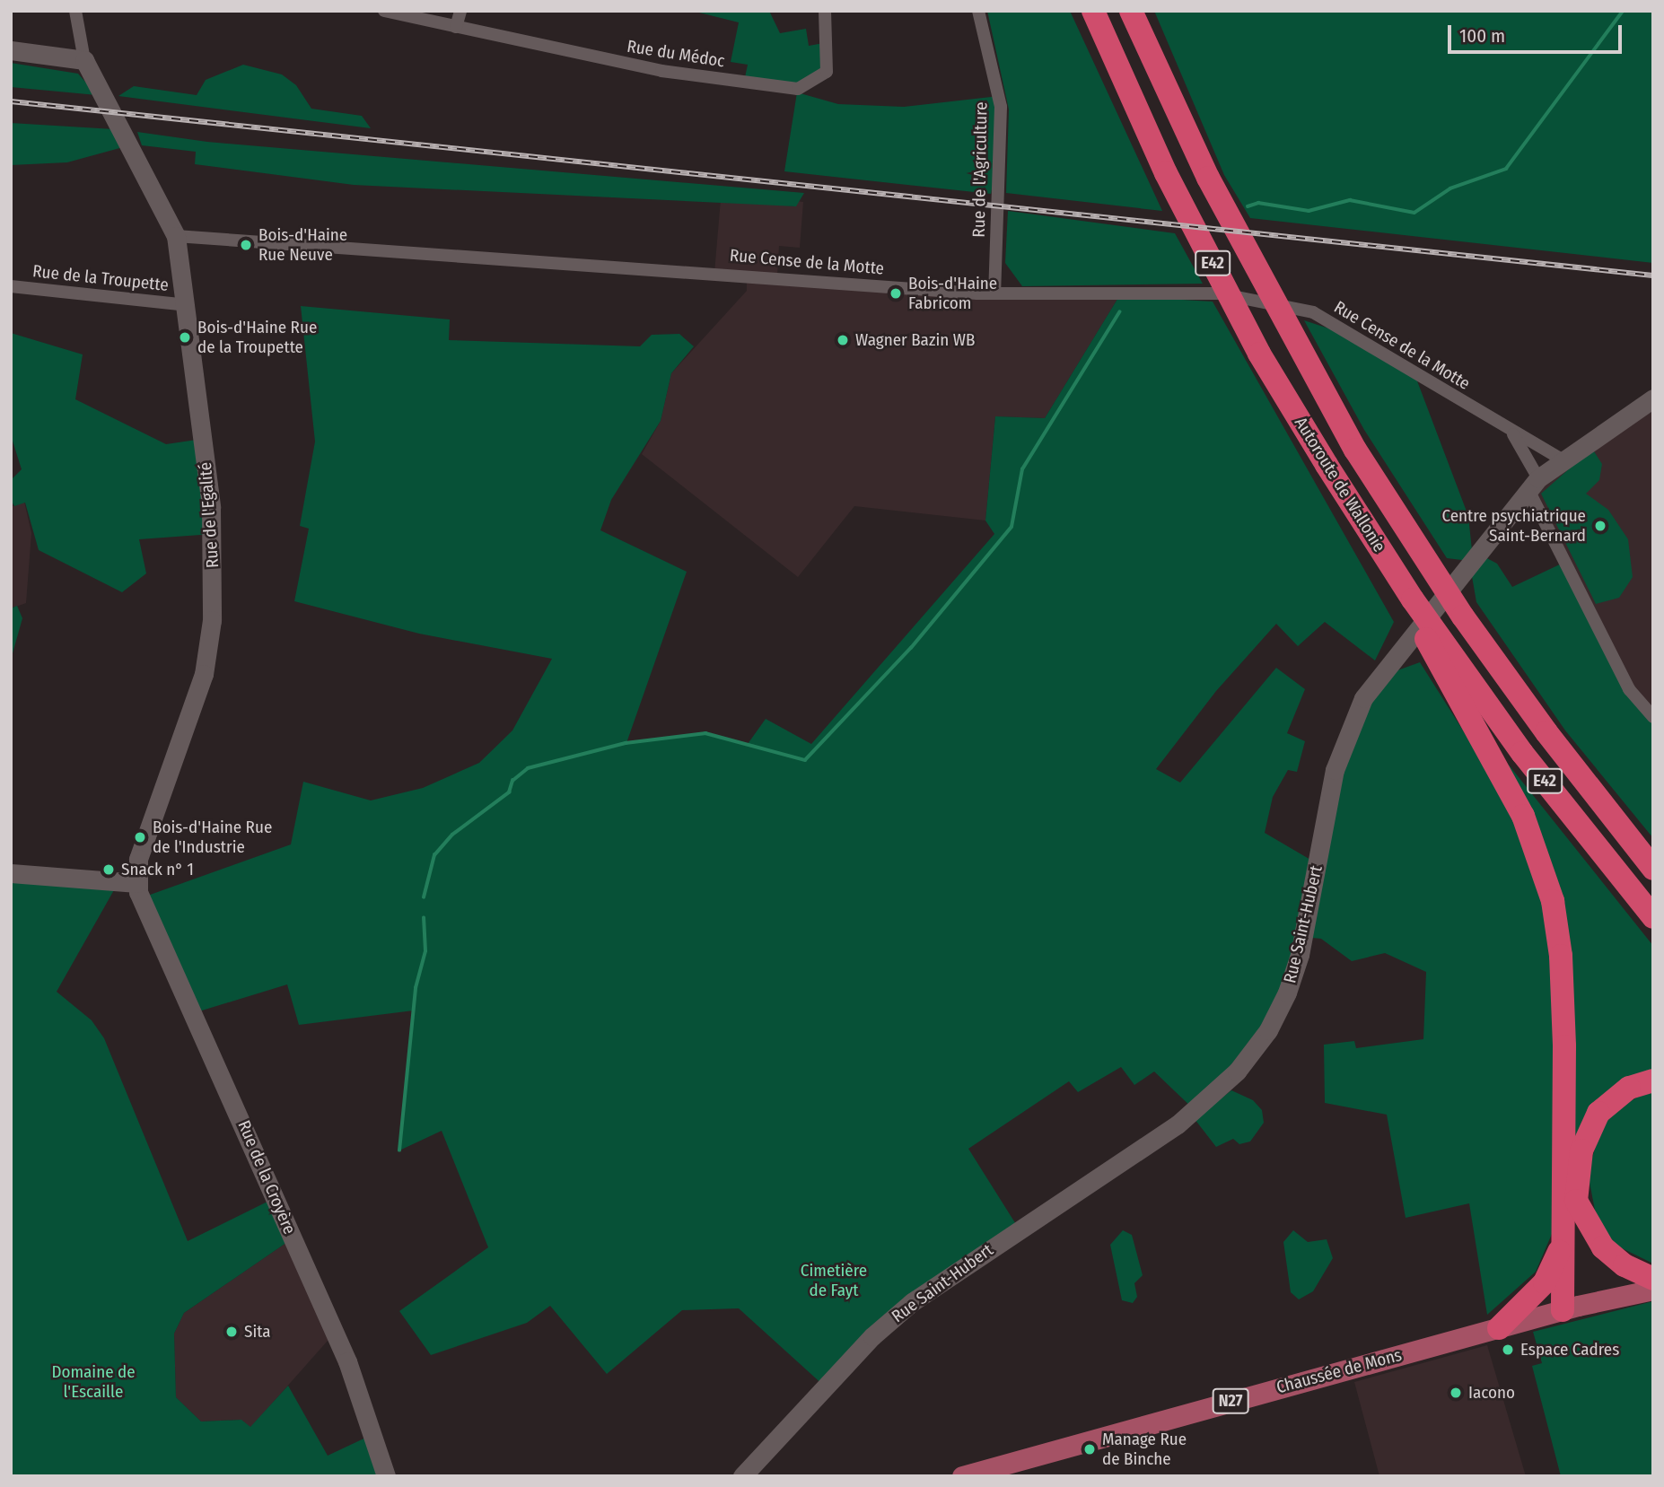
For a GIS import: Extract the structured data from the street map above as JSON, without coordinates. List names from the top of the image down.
{
  "streets": {
    "highway": ["E42", "Autoroute de Wallonie"],
    "main road": ["Chaussée de Mons", "N27"],
    "street": [
      "Rue du Médoc",
      "Rue de l'Agriculture",
      "Rue Cense de la Motte",
      "Rue de la Troupette",
      "Rue de l'Egalité",
      "Rue Saint-Hubert",
      "Rue de la Croyère"
    ]
  },
  "crossings": [
    ["Rue de l'Agriculture", "Rue Cense de la Motte"],
    ["Rue Cense de la Motte", "Rue de l'Egalité"],
    ["Rue Cense de la Motte", "Rue Saint-Hubert"],
    ["Rue de la Troupette", "Rue de l'Egalité"],
    ["Rue de l'Egalité", "Rue de la Croyère"],
    ["Chaussée de Mons", "N27"]
  ],
  "parks": ["Cimetière de Fayt", "Domaine de l'Escaille"],
  "places": [
    "Bois-d'Haine Rue Neuve",
    "Bois-d'Haine Fabricom",
    "Bois-d'Haine Rue de la Troupette",
    "Wagner Bazin WB",
    "Centre psychiatrique Saint-Bernard",
    "Bois-d'Haine Rue de l'Industrie",
    "Snack n° 1",
    "Sita",
    "Espace Cadres",
    "Iacono",
    "Manage Rue de Binche"
  ],
  "scale_bar": "100 m"
}
